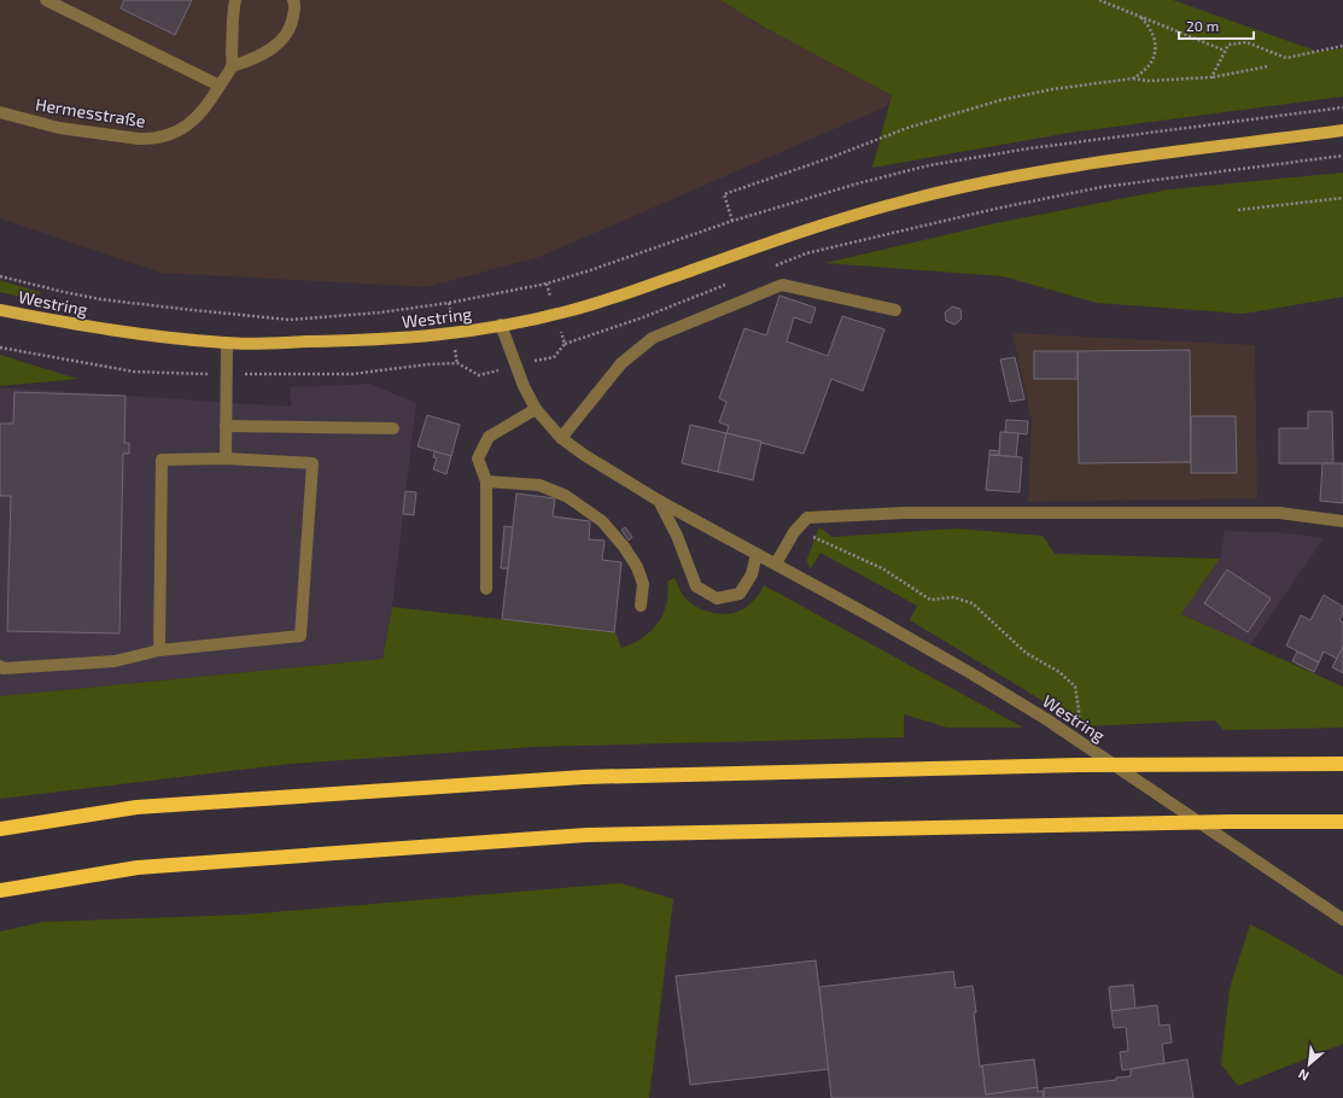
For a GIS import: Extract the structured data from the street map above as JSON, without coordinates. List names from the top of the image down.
{
  "streets": {
    "main road": ["Westring"],
    "street": ["Hermesstraße"]
  },
  "scale_bar": "20 m",
  "north": "bottom left"
}
